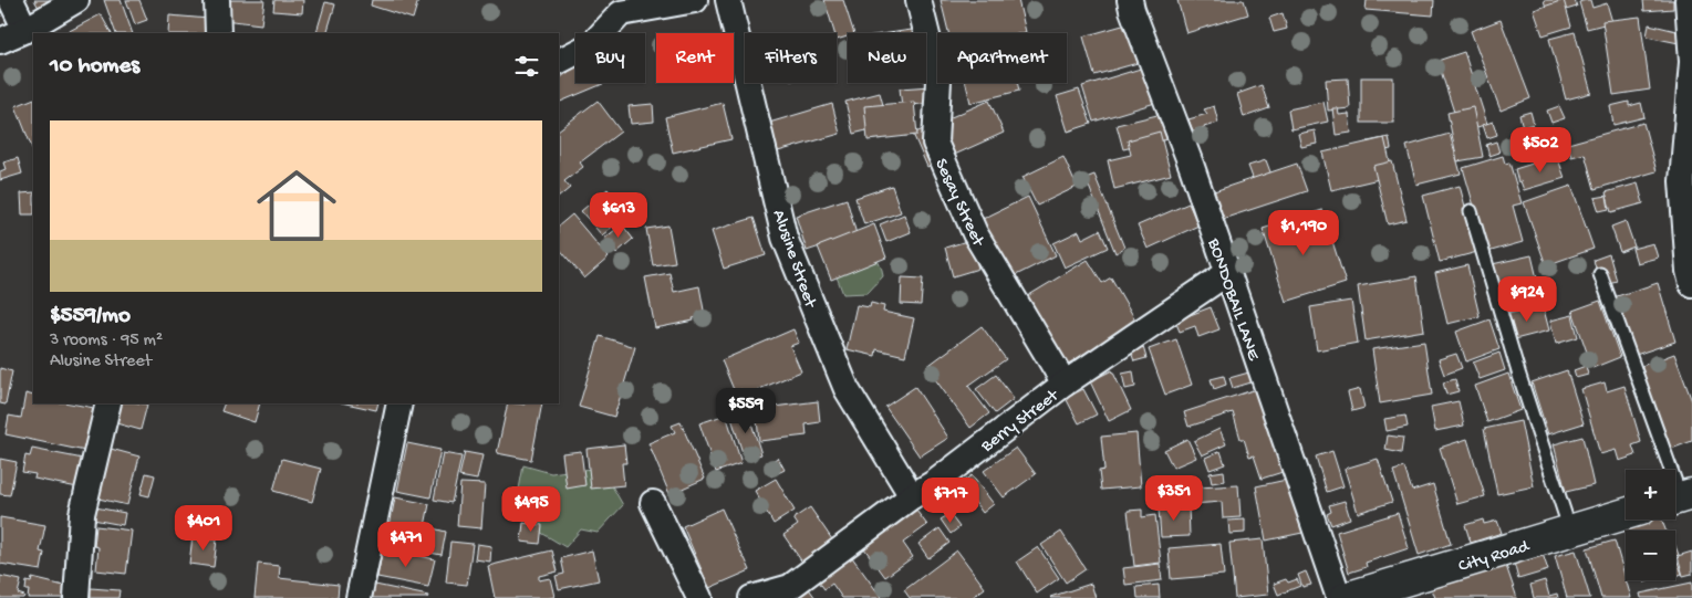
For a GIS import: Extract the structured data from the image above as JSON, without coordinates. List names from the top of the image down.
{
  "streets": {
    "main road": ["City Road"],
    "street": [
      "Sesay Street",
      "Alusine Street",
      "BONDOBAIL LANE",
      "Berry Street"
    ]
  },
  "crossings": [
    ["Sesay Street", "Berry Street"],
    ["Alusine Street", "Berry Street"],
    ["BONDOBAIL LANE", "Berry Street"]
  ],
  "page": {
    "chip": [
      "Buy",
      "Rent",
      "Filters",
      "New",
      "Apartment"
    ],
    "heading": "10 homes",
    "list": [
      {
        "name": "$559/mo",
        "note": "3 rooms · 95 m² · Alusine Street"
      }
    ],
    "price": [
      "$502",
      "$613",
      "$1,190",
      "$924",
      "$559",
      "$351",
      "$717",
      "$495",
      "$401",
      "$471"
    ],
    "map_buttons": ["+", "−"]
  }
}
